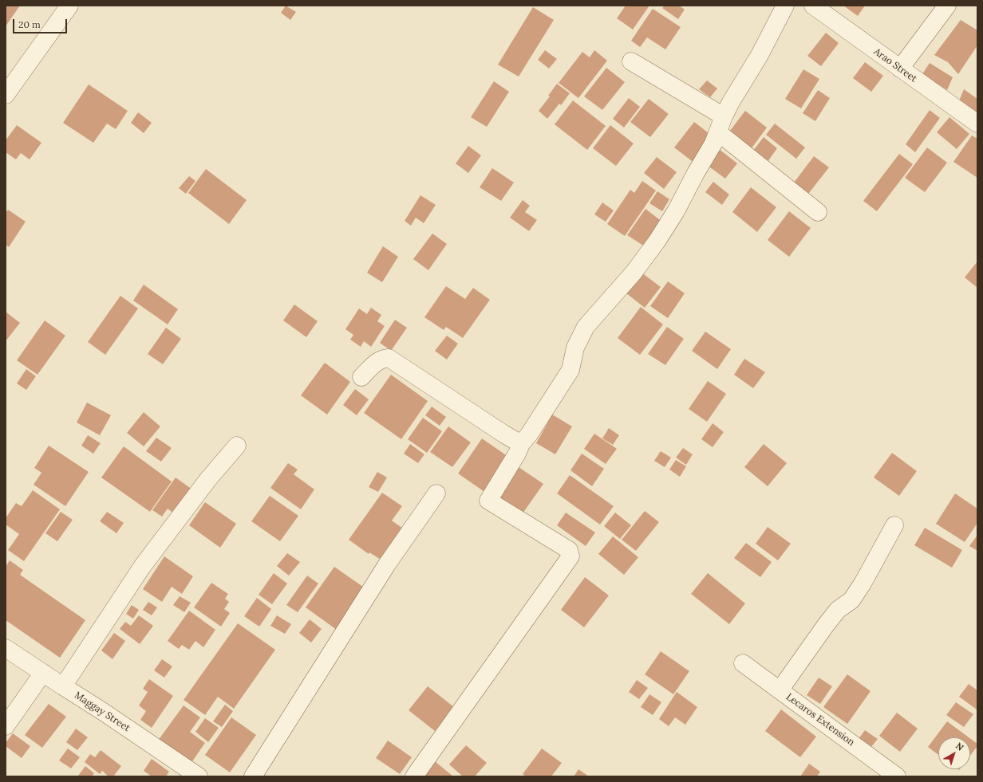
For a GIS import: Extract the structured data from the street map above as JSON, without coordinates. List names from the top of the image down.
{
  "streets": {
    "street": ["Arao Street", "Maggay Street", "Lecaros Extension"]
  },
  "scale_bar": "20 m",
  "north": "top right"
}
